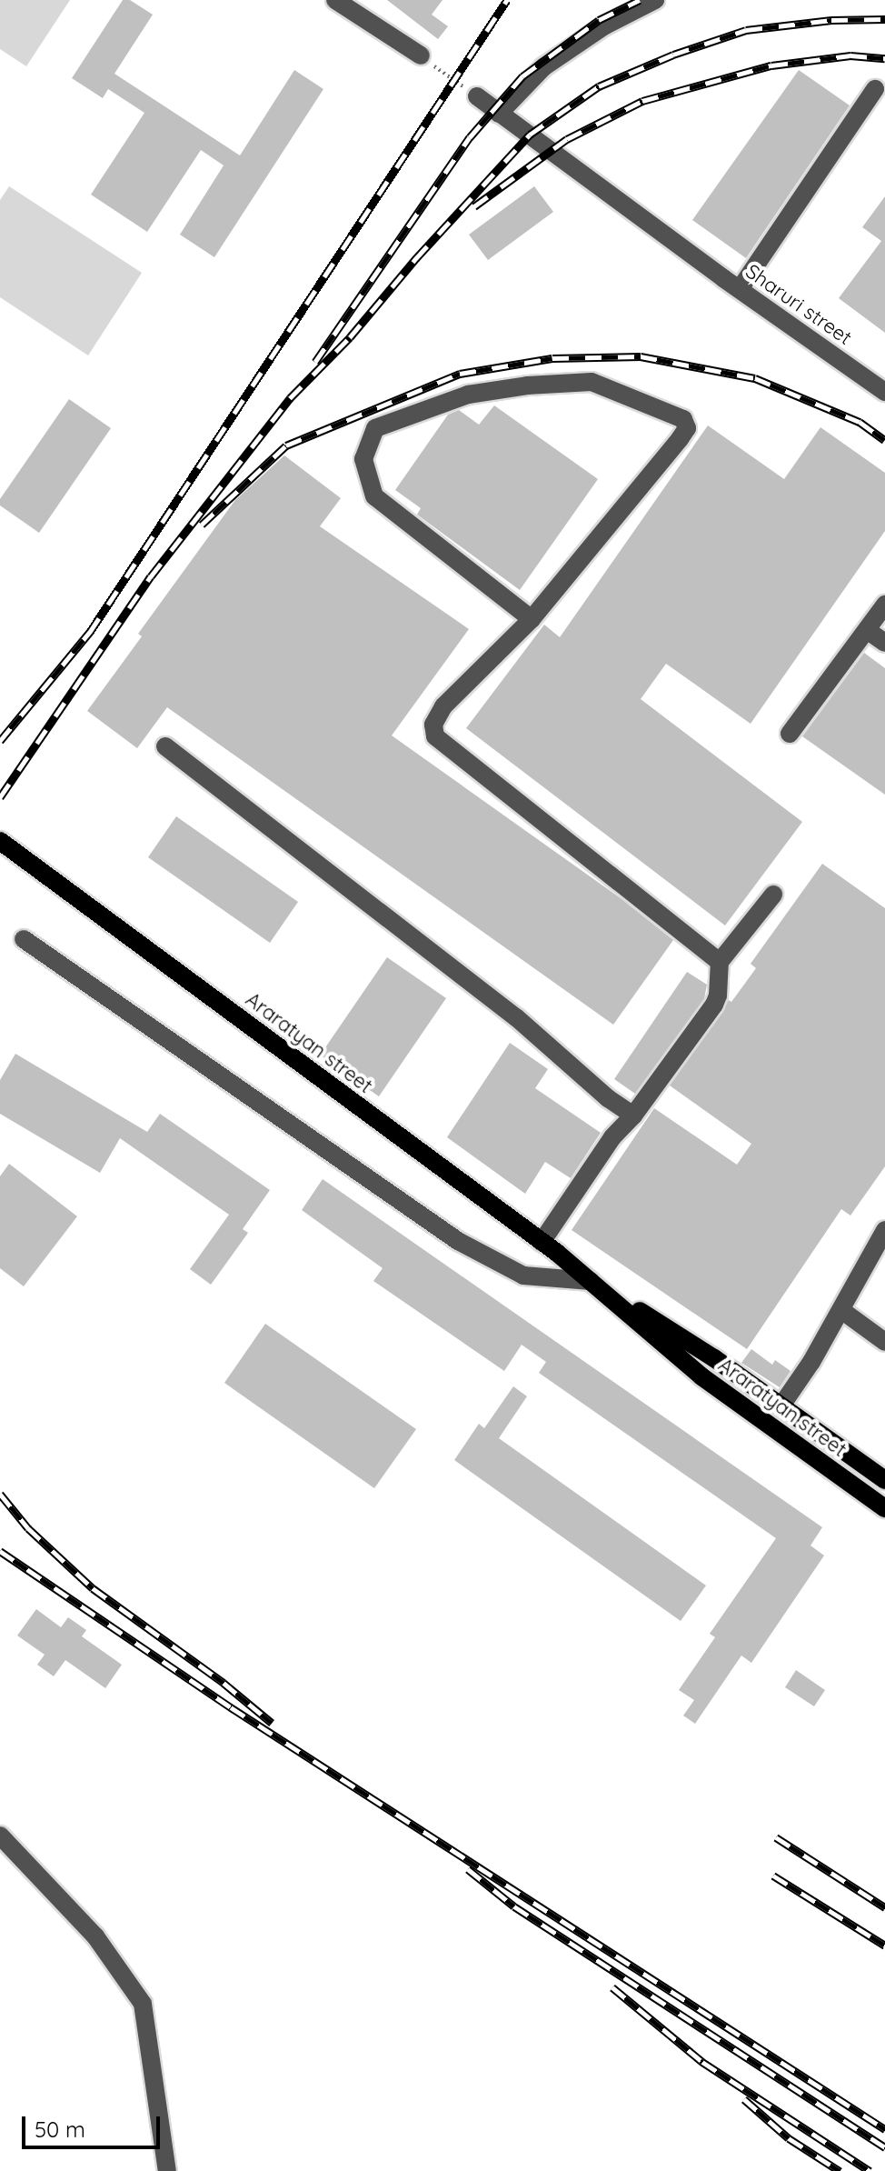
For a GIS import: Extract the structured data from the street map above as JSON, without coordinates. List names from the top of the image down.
{
  "streets": {
    "main road": ["Araratyan street"],
    "street": ["Sharuri street"]
  },
  "scale_bar": "50 m"
}
